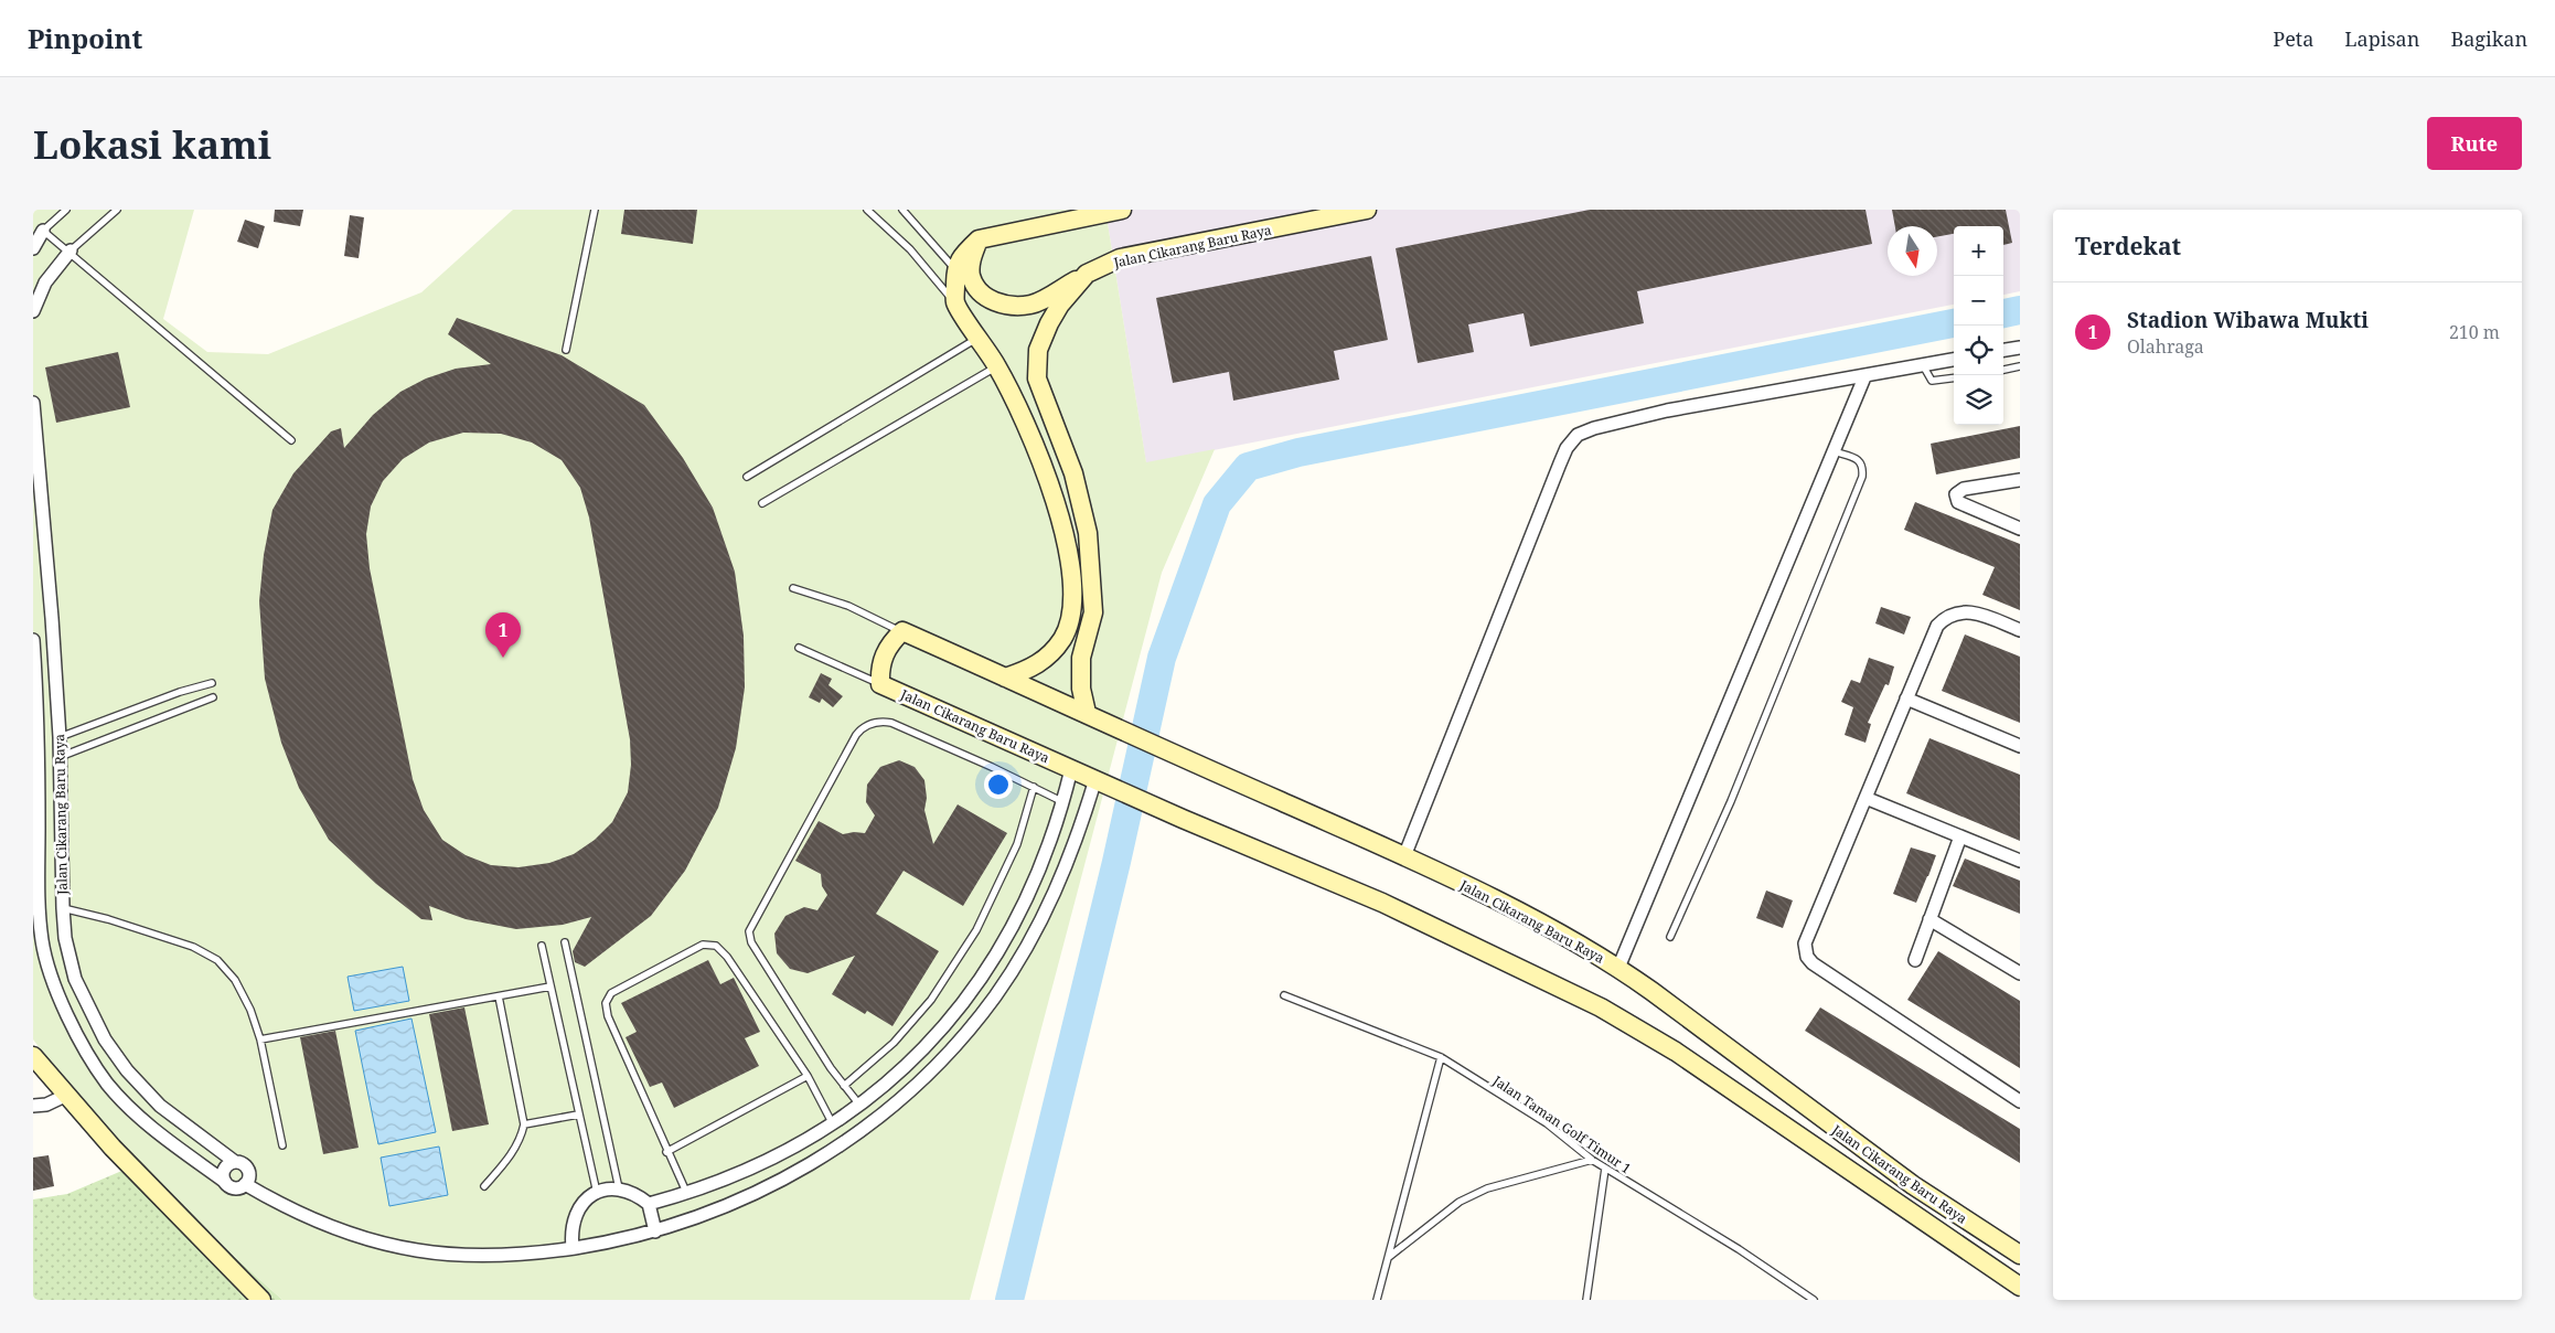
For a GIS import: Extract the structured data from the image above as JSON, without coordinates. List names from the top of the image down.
{
  "streets": {
    "main road": ["Jalan Cikarang Baru Raya"],
    "lane": ["Jalan Taman Golf Timur 1"]
  },
  "north": "bottom",
  "page": {
    "header": "Pinpoint",
    "nav": ["Peta", "Lapisan", "Bagikan"],
    "buttons": "Rute",
    "title": "Lokasi kami",
    "heading": "Terdekat",
    "map_buttons": ["+", "−"],
    "list": [
      {
        "mark": "1",
        "name": "Stadion Wibawa Mukti",
        "note": "Olahraga",
        "value": "210 m"
      }
    ],
    "pins": "1"
  }
}
